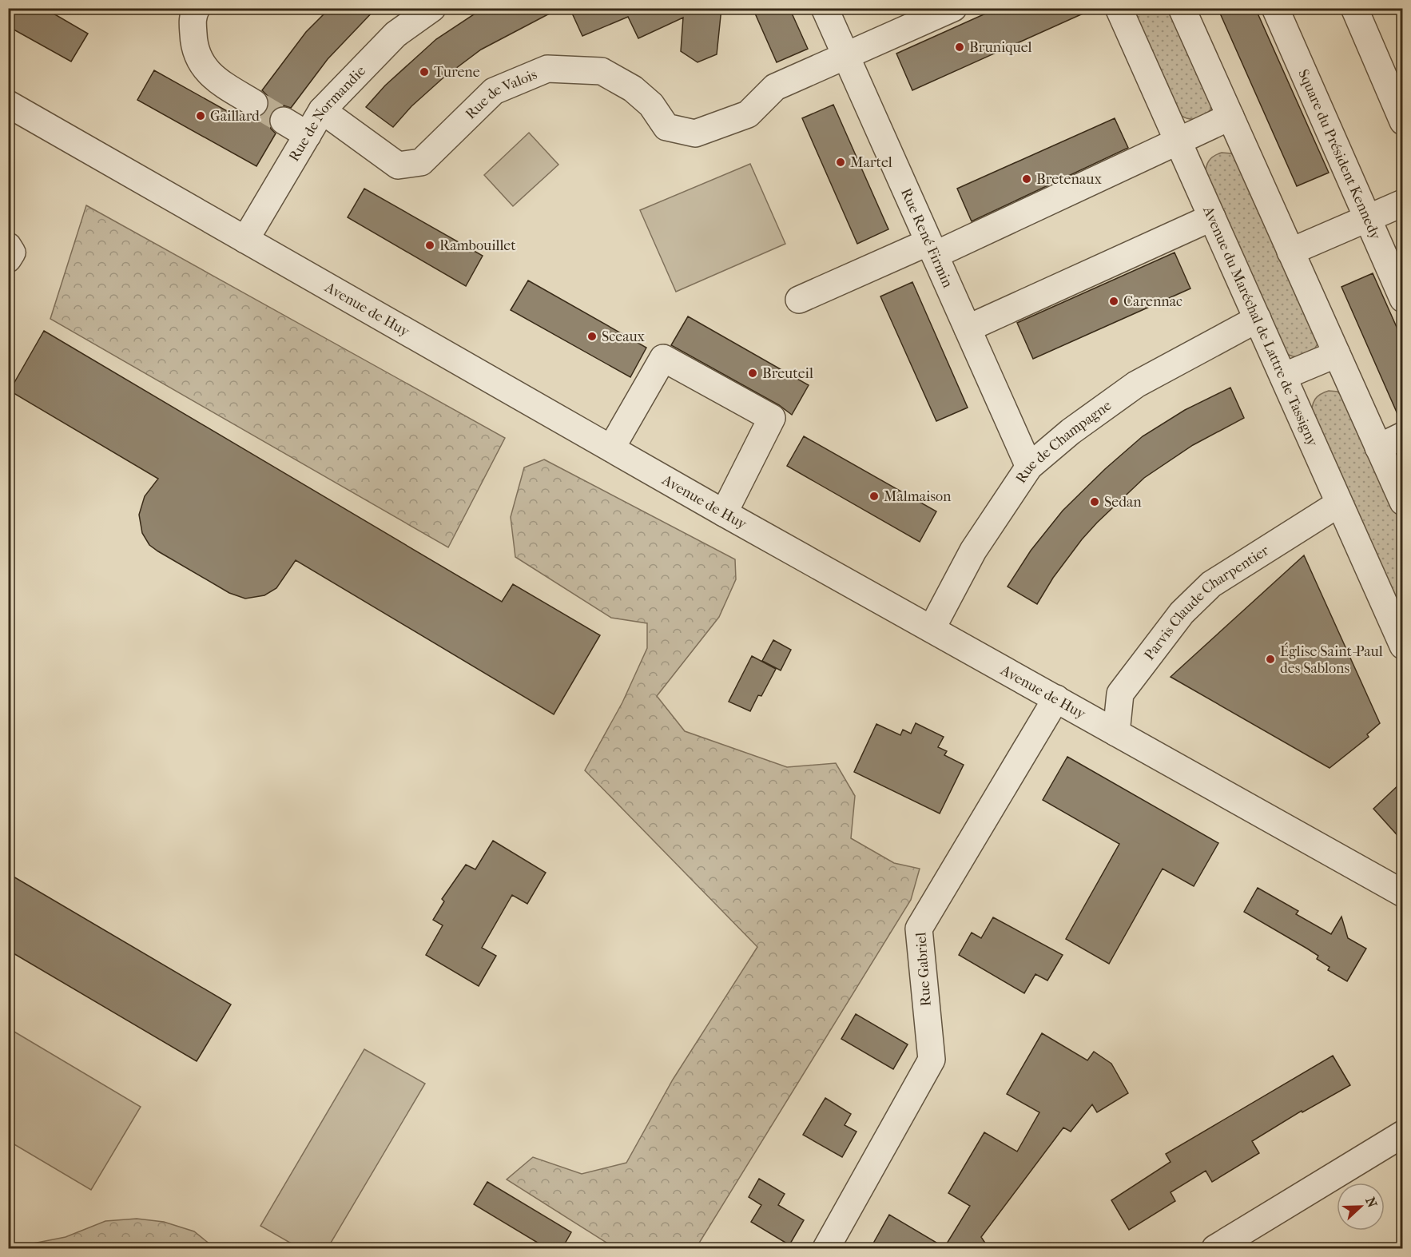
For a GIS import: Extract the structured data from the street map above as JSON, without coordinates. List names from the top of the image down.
{
  "streets": {
    "street": [
      "Rue de Valois",
      "Rue de Normandie",
      "Square du Président Kennedy",
      "Rue René Firmin",
      "Avenue de Huy",
      "Avenue du Maréchal de Lattre de Tassigny",
      "Rue de Champagne",
      "Parvis Claude Charpentier",
      "Rue Gabriel"
    ]
  },
  "crossings": [
    ["Rue de Valois", "Rue de Normandie"],
    ["Rue de Valois", "Rue René Firmin"],
    ["Rue de Normandie", "Avenue de Huy"],
    ["Rue René Firmin", "Rue de Champagne"],
    ["Avenue de Huy", "Rue de Champagne"],
    ["Avenue de Huy", "Parvis Claude Charpentier"],
    ["Avenue de Huy", "Rue Gabriel"],
    ["Avenue du Maréchal de Lattre de Tassigny", "Rue de Champagne"],
    ["Avenue du Maréchal de Lattre de Tassigny", "Parvis Claude Charpentier"]
  ],
  "places": [
    "Bruniquel",
    "Turene",
    "Gaillard",
    "Martel",
    "Bretenaux",
    "Rambouillet",
    "Carennac",
    "Sceaux",
    "Breuteil",
    "Malmaison",
    "Sedan",
    "Église Saint-Paul des Sablons"
  ],
  "north": "right"
}
